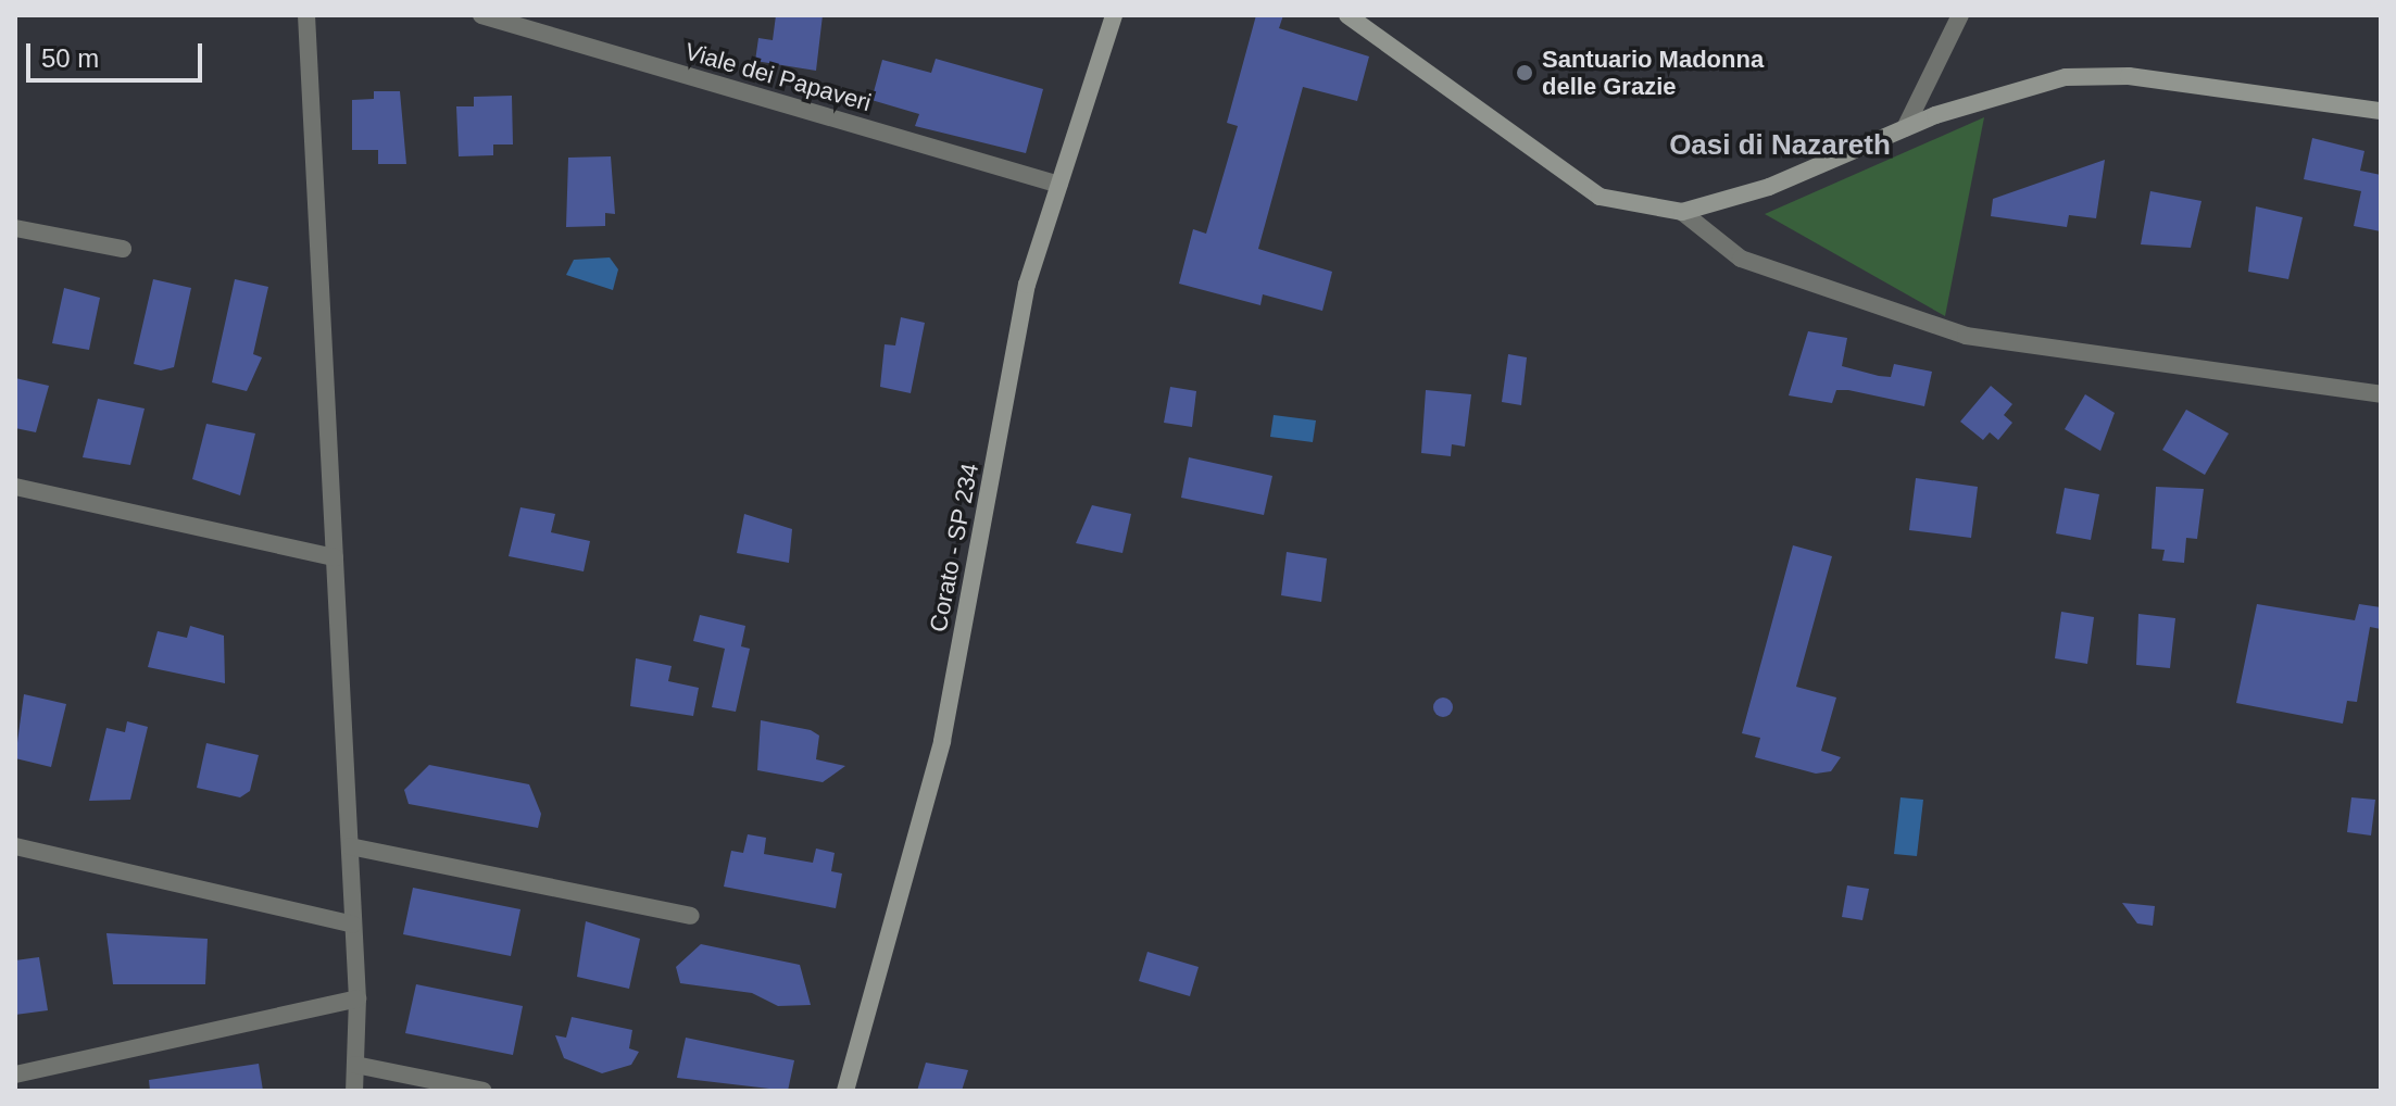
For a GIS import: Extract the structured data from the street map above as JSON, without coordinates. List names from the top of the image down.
{
  "streets": {
    "street": ["Viale dei Papaveri", "Corato - SP 234"]
  },
  "crossings": [
    ["Viale dei Papaveri", "Corato - SP 234"]
  ],
  "districts": ["Oasi di Nazareth"],
  "places": ["Santuario Madonna delle Grazie"],
  "scale_bar": "50 m"
}
